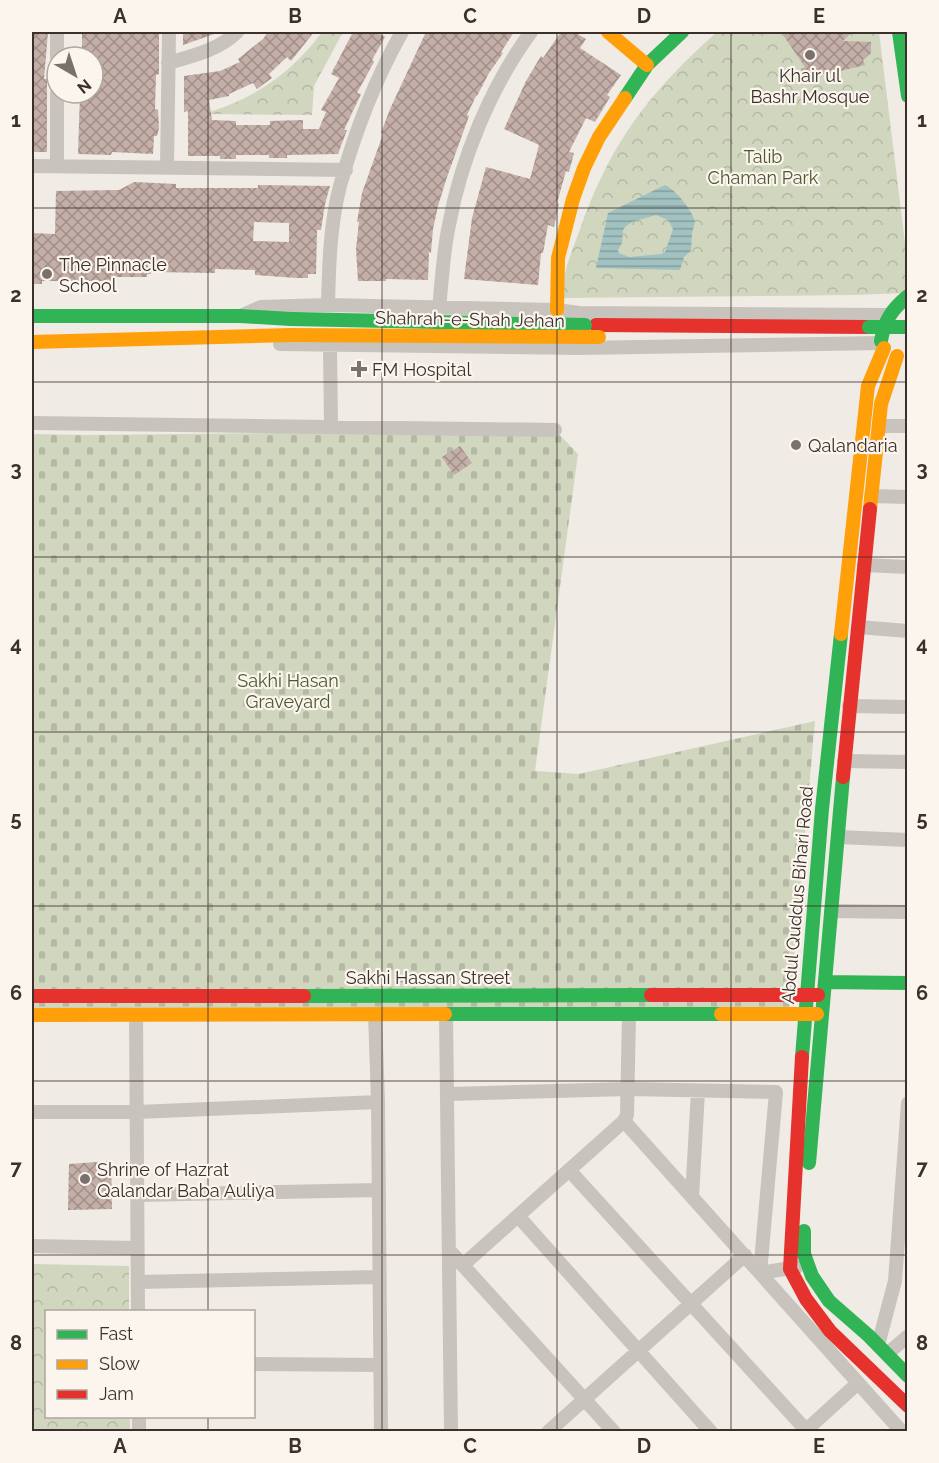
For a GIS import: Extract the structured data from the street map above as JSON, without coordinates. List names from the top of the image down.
{
  "streets": {
    "main road": ["Shahrah-e-Shah Jehan", "Abdul Quddus Bihari Road", "Sakhi Hassan Street"]
  },
  "crossings": [
    ["Abdul Quddus Bihari Road", "Sakhi Hassan Street"]
  ],
  "parks": ["Talib Chaman Park", "Sakhi Hasan Graveyard"],
  "places": {
    "other": [
      "Khair ul Bashr Mosque",
      "The Pinnacle School",
      "Qalandaria",
      "Shrine of Hazrat Qalandar Baba Auliya"
    ],
    "health": ["FM Hospital"]
  },
  "legend": ["Fast", "Slow", "Jam"],
  "north": "bottom right",
  "grid": {
    "columns": [
      "A",
      "B",
      "C",
      "D",
      "E"
    ],
    "rows": [
      "1",
      "2",
      "3",
      "4",
      "5",
      "6",
      "7",
      "8"
    ]
  }
}
